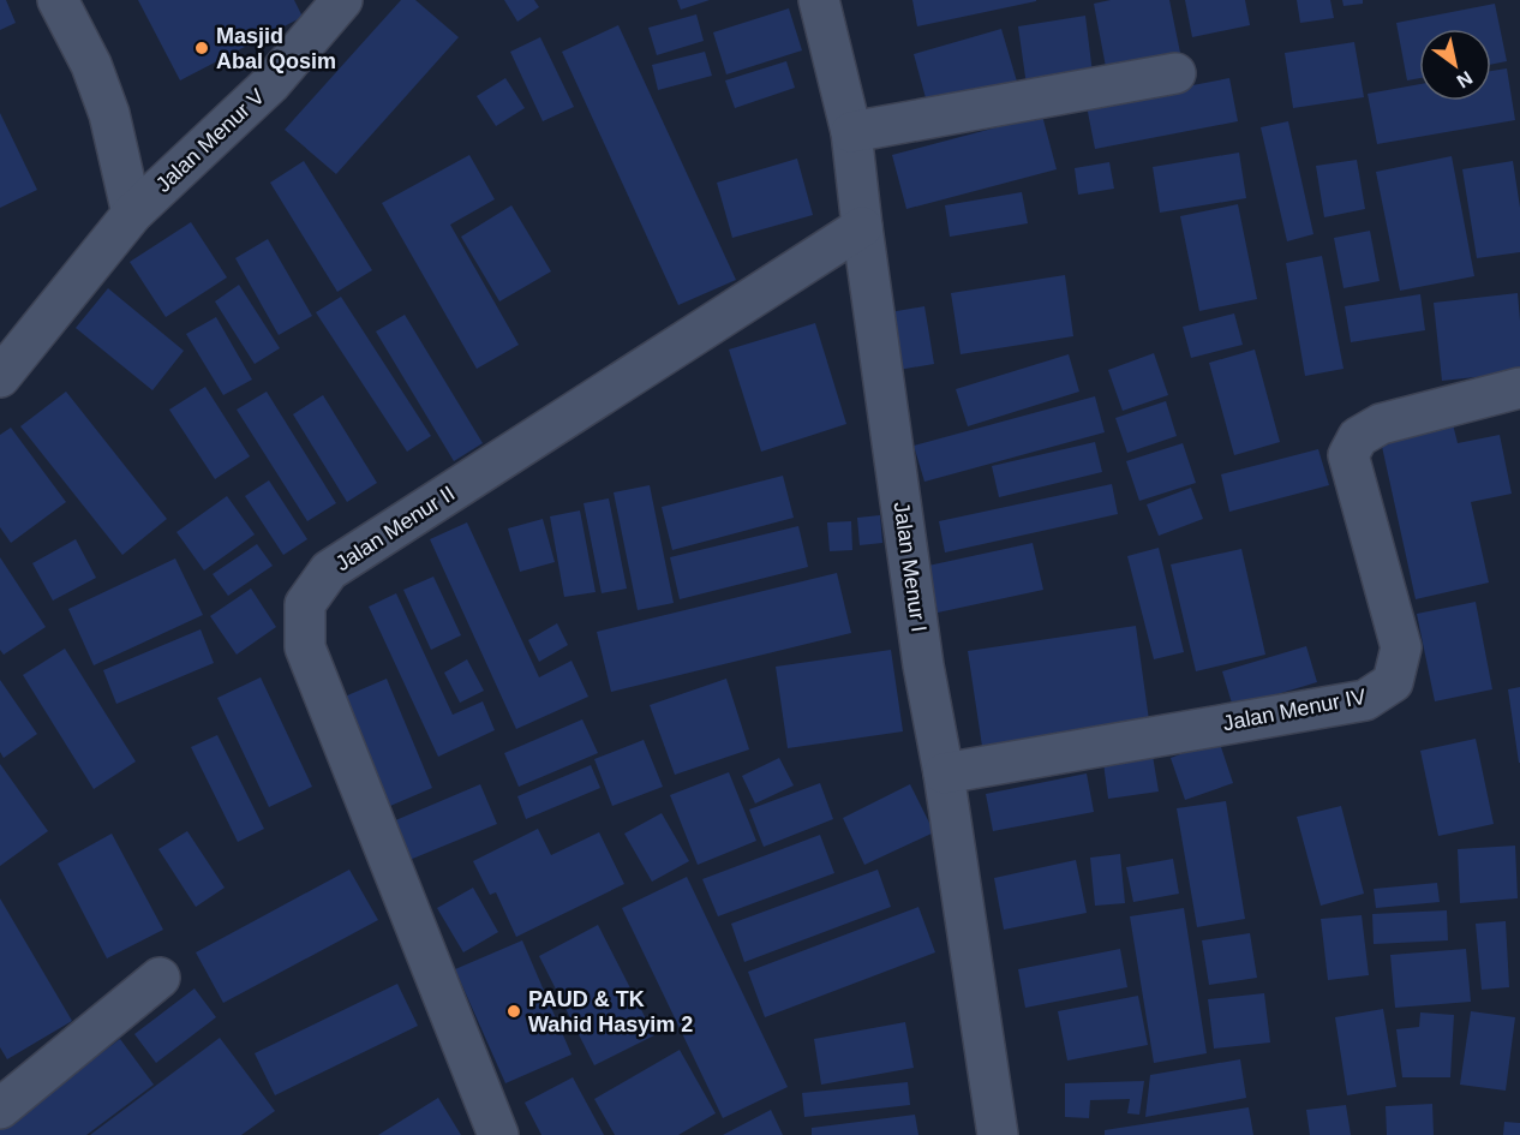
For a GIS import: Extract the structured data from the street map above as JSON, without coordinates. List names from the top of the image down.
{
  "streets": {
    "street": [
      "Jalan Menur V",
      "Jalan Menur II",
      "Jalan Menur I",
      "Jalan Menur IV"
    ]
  },
  "crossings": [
    ["Jalan Menur II", "Jalan Menur I"],
    ["Jalan Menur I", "Jalan Menur IV"]
  ],
  "places": ["Masjid Abal Qosim", "PAUD & TK Wahid Hasyim 2"],
  "north": "bottom right"
}
